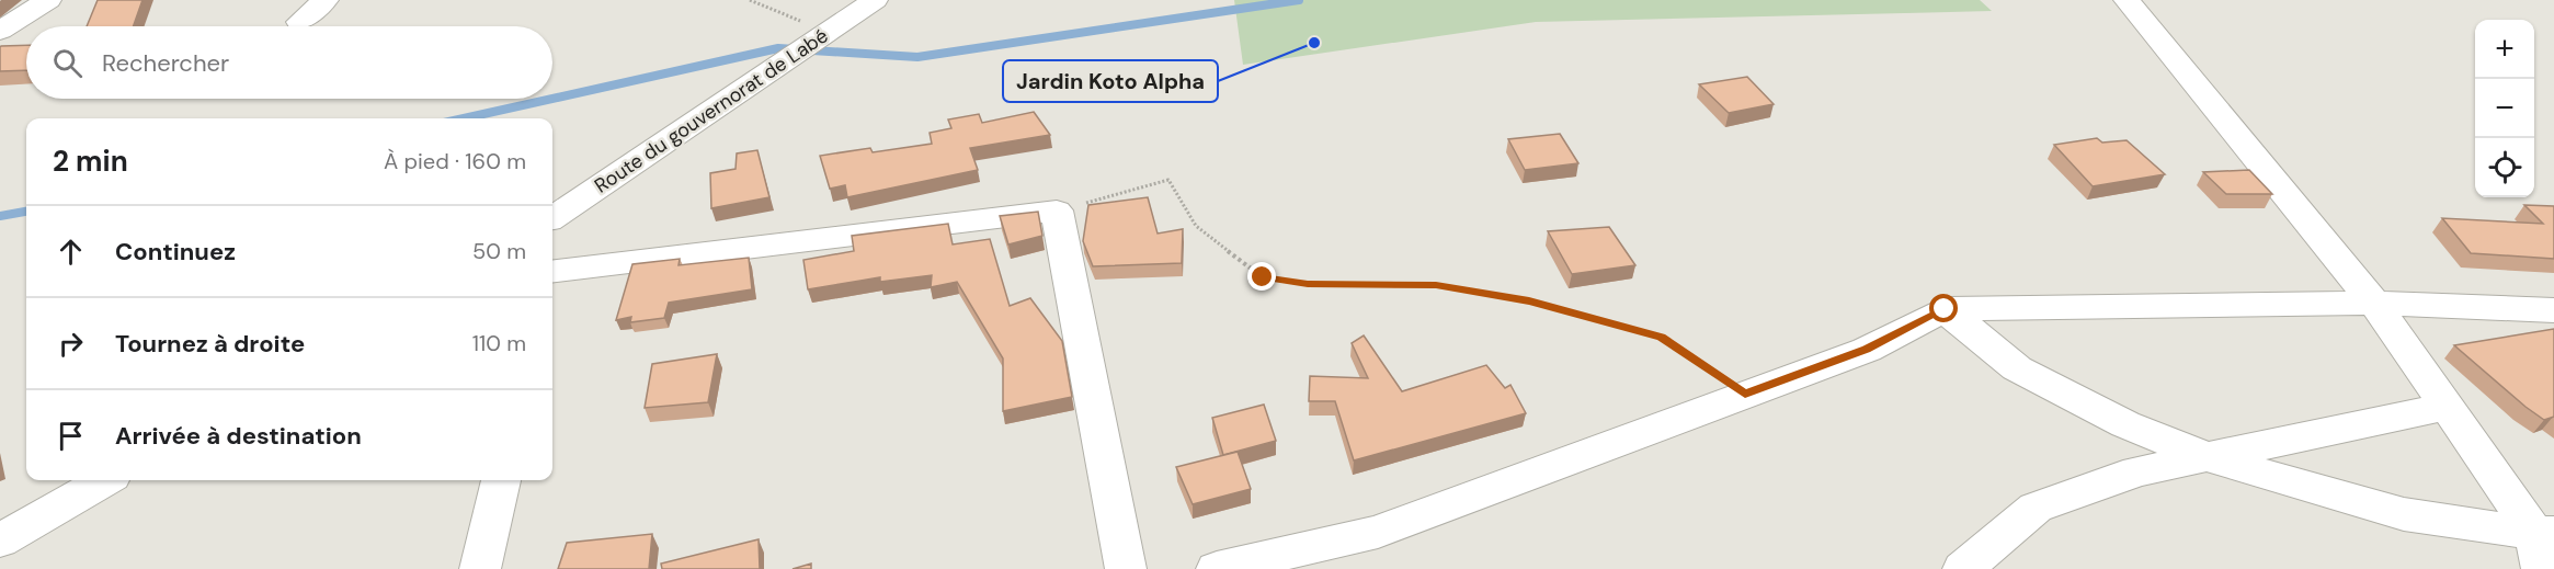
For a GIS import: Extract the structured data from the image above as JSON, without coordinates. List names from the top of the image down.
{
  "streets": {
    "street": ["Route du gouvernorat de Labé"]
  },
  "places": ["Jardin Koto Alpha"],
  "page": {
    "map_buttons": ["+", "−"],
    "search": "Rechercher",
    "heading": ["2 min", "À pied · 160 m"],
    "list": [
      ["Continuez", "50 m"],
      ["Tournez à droite", "110 m"],
      "Arrivée à destination"
    ]
  }
}
